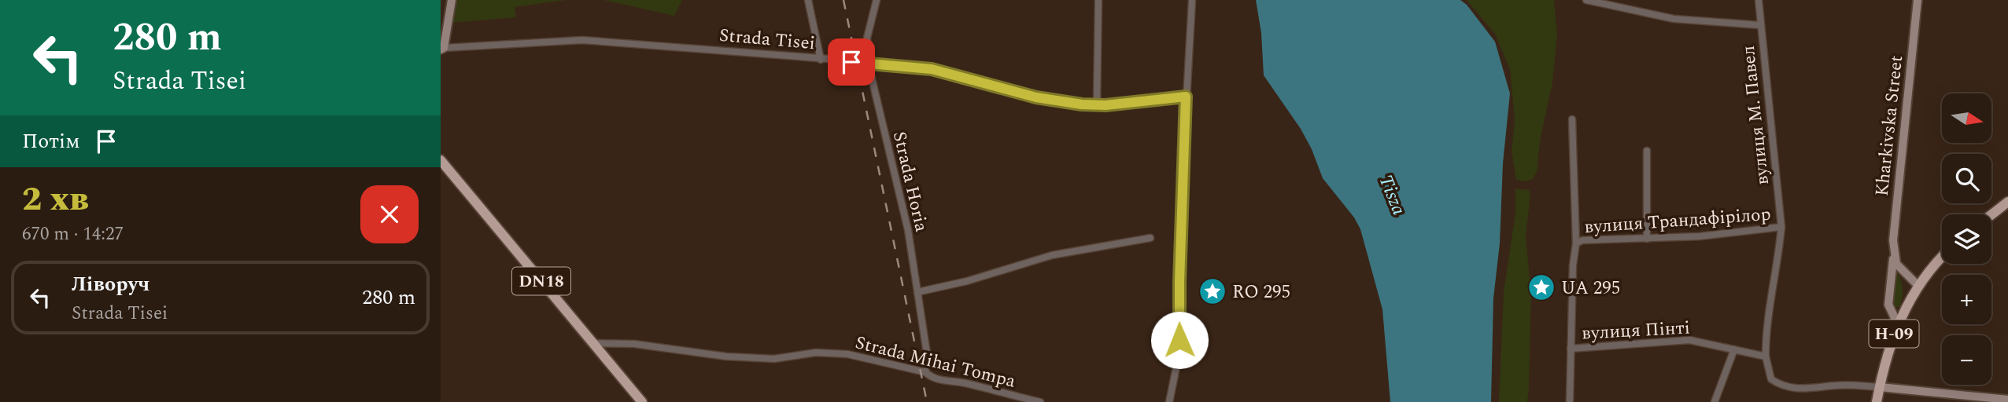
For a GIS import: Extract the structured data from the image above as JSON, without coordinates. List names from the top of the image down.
{
  "streets": {
    "main road": ["DN18", "Н-09"],
    "street": [
      "Strada Tisei",
      "вулиця М. Павел",
      "Kharkivska Street",
      "Strada Horia",
      "вулиця Трандафірілор",
      "вулиця Пінті",
      "Strada Mihai Tompa"
    ]
  },
  "crossings": [
    ["Strada Tisei", "Strada Horia"],
    ["вулиця М. Павел", "вулиця Трандафірілор"],
    ["вулиця М. Павел", "вулиця Пінті"],
    ["Kharkivska Street", "Н-09"],
    ["Strada Horia", "Strada Mihai Tompa"],
    ["DN18", "Strada Mihai Tompa"]
  ],
  "water": ["Tisza"],
  "places": {
    "place": ["UA 295", "RO 295"]
  },
  "north": "right",
  "page": {
    "turn": ["280 m", "Strada Tisei"],
    "map_buttons": ["+", "−"],
    "then": "Потім",
    "heading": ["2 хв", "670 m · 14:27"],
    "list": [
      {
        "name": "Ліворуч",
        "note": "Strada Tisei",
        "value": "280 m"
      }
    ]
  }
}
